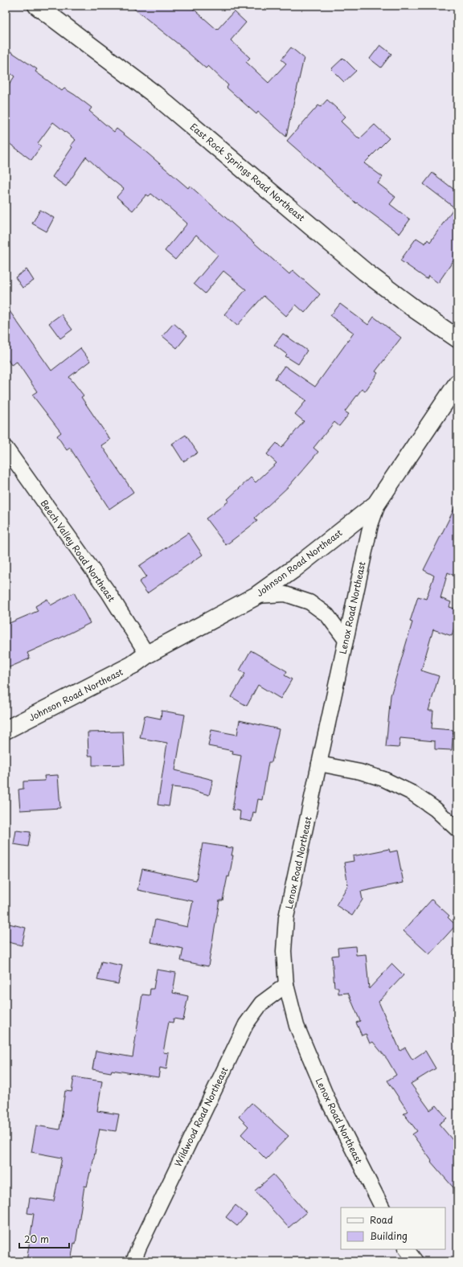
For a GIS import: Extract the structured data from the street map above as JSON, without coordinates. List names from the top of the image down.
{
  "streets": {
    "street": [
      "East Rock Springs Road Northeast",
      "Beech Valley Road Northeast",
      "Johnson Road Northeast",
      "Lenox Road Northeast",
      "Wildwood Road Northeast"
    ]
  },
  "crossings": [
    ["Beech Valley Road Northeast", "Johnson Road Northeast"],
    ["Johnson Road Northeast", "Lenox Road Northeast"],
    ["Lenox Road Northeast", "Wildwood Road Northeast"]
  ],
  "legend": ["Road", "Building"],
  "scale_bar": "20 m"
}
